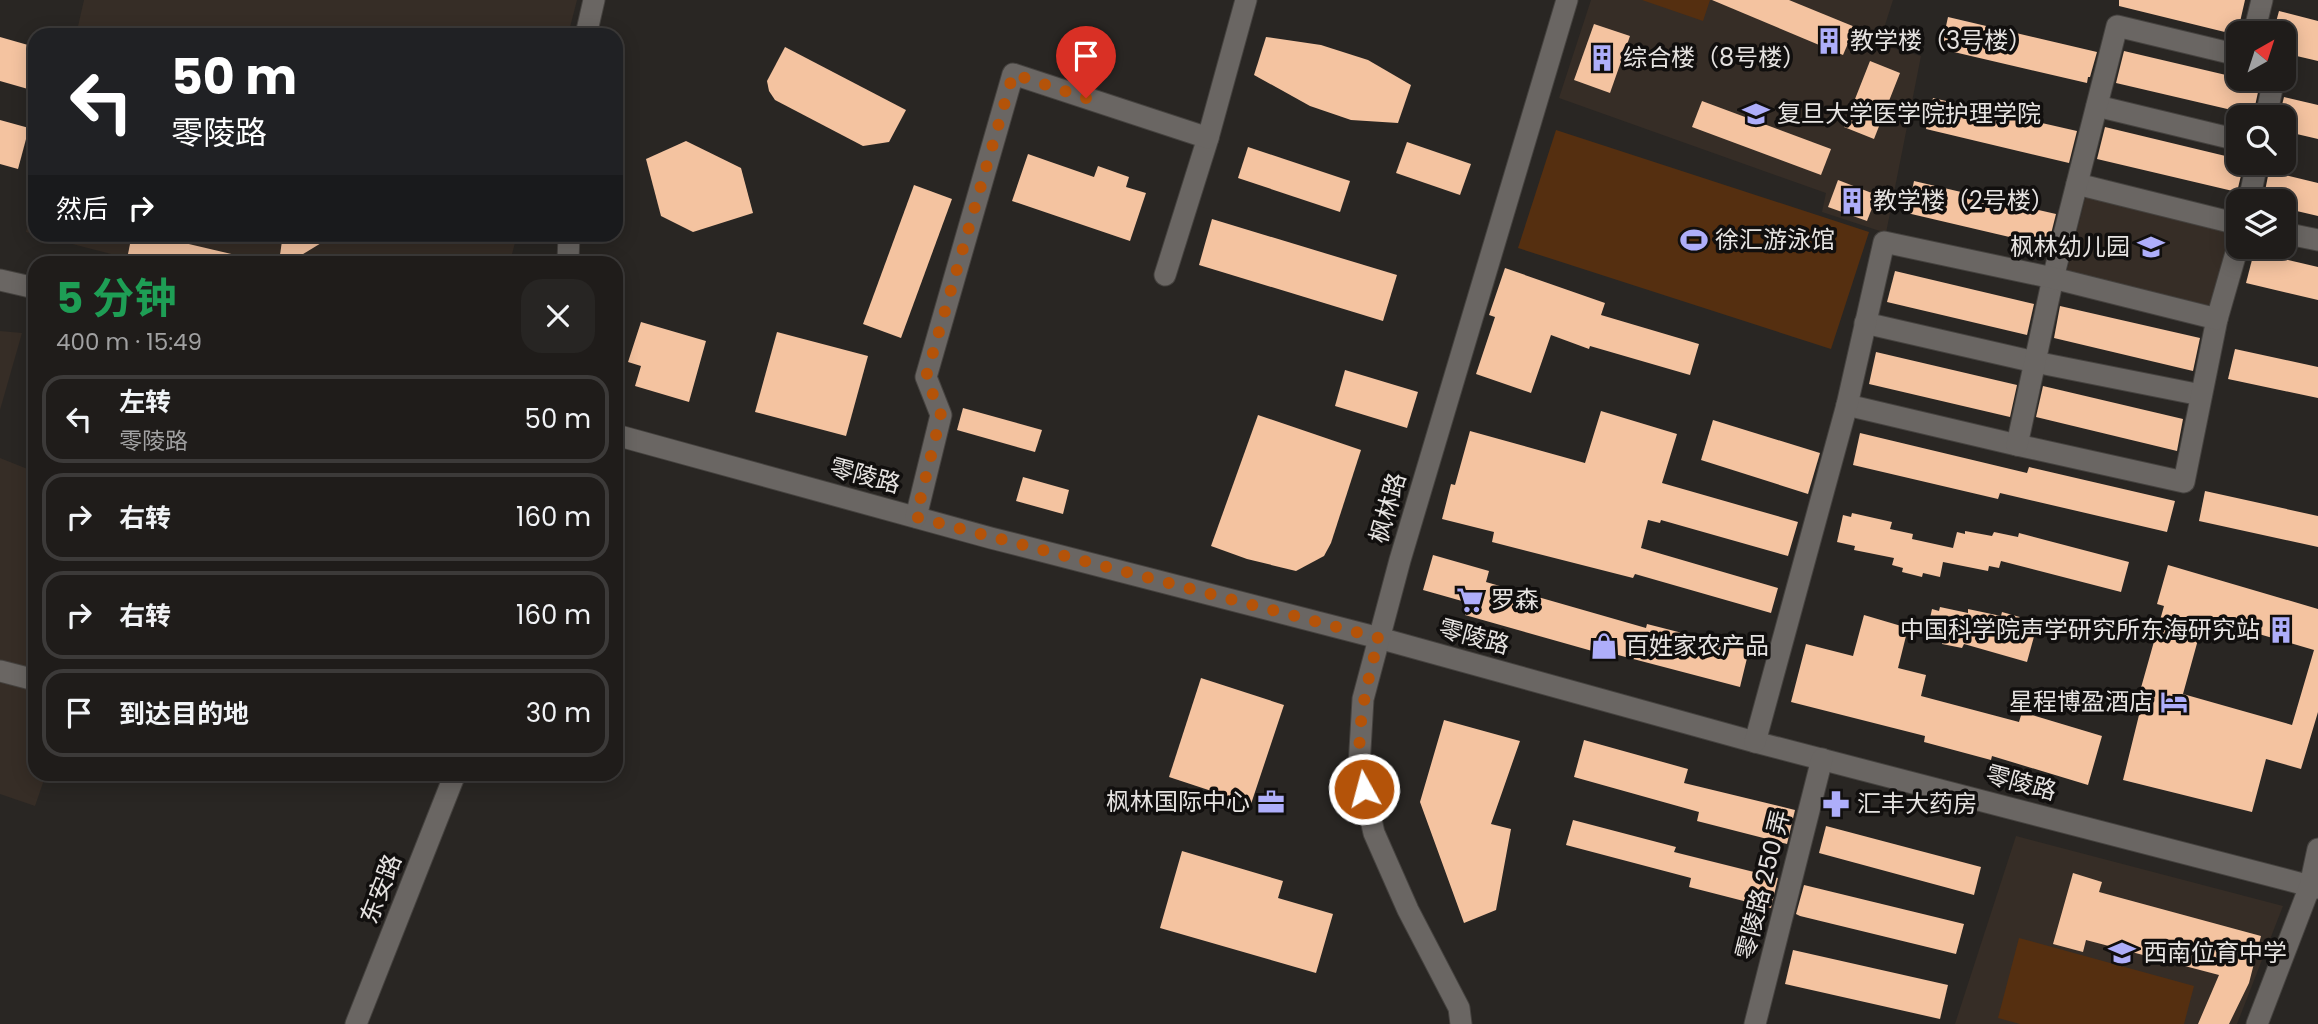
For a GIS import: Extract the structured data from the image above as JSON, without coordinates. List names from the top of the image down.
{
  "streets": {
    "street": [
      "零陵路",
      "枫林路",
      "零陵路 250 弄",
      "东安路"
    ]
  },
  "crossings": [
    ["零陵路", "枫林路"],
    ["零陵路", "零陵路 250 弄"]
  ],
  "places": {
    "building": [
      "教学楼（3号楼）",
      "综合楼（8号楼）",
      "教学楼（2号楼）",
      "中国科学院声学研究所东海研究站"
    ],
    "school or university": ["复旦大学医学院护理学院", "枫林幼儿园", "西南位育中学"],
    "sports": ["徐汇游泳馆"],
    "supermarket": ["罗森"],
    "shop": ["百姓家农产品"],
    "hotel": ["星程博盈酒店"],
    "office": ["枫林国际中心"],
    "pharmacy": ["汇丰大药房"]
  },
  "north": "top right",
  "page": {
    "turn": ["50 m", "零陵路"],
    "then": "然后",
    "heading": ["5 分钟", "400 m · 15:49"],
    "list": [
      {
        "name": "左转",
        "note": "零陵路",
        "value": "50 m"
      },
      {
        "name": "右转",
        "value": "160 m"
      },
      {
        "name": "右转",
        "value": "160 m"
      },
      {
        "name": "到达目的地",
        "value": "30 m"
      }
    ]
  }
}
